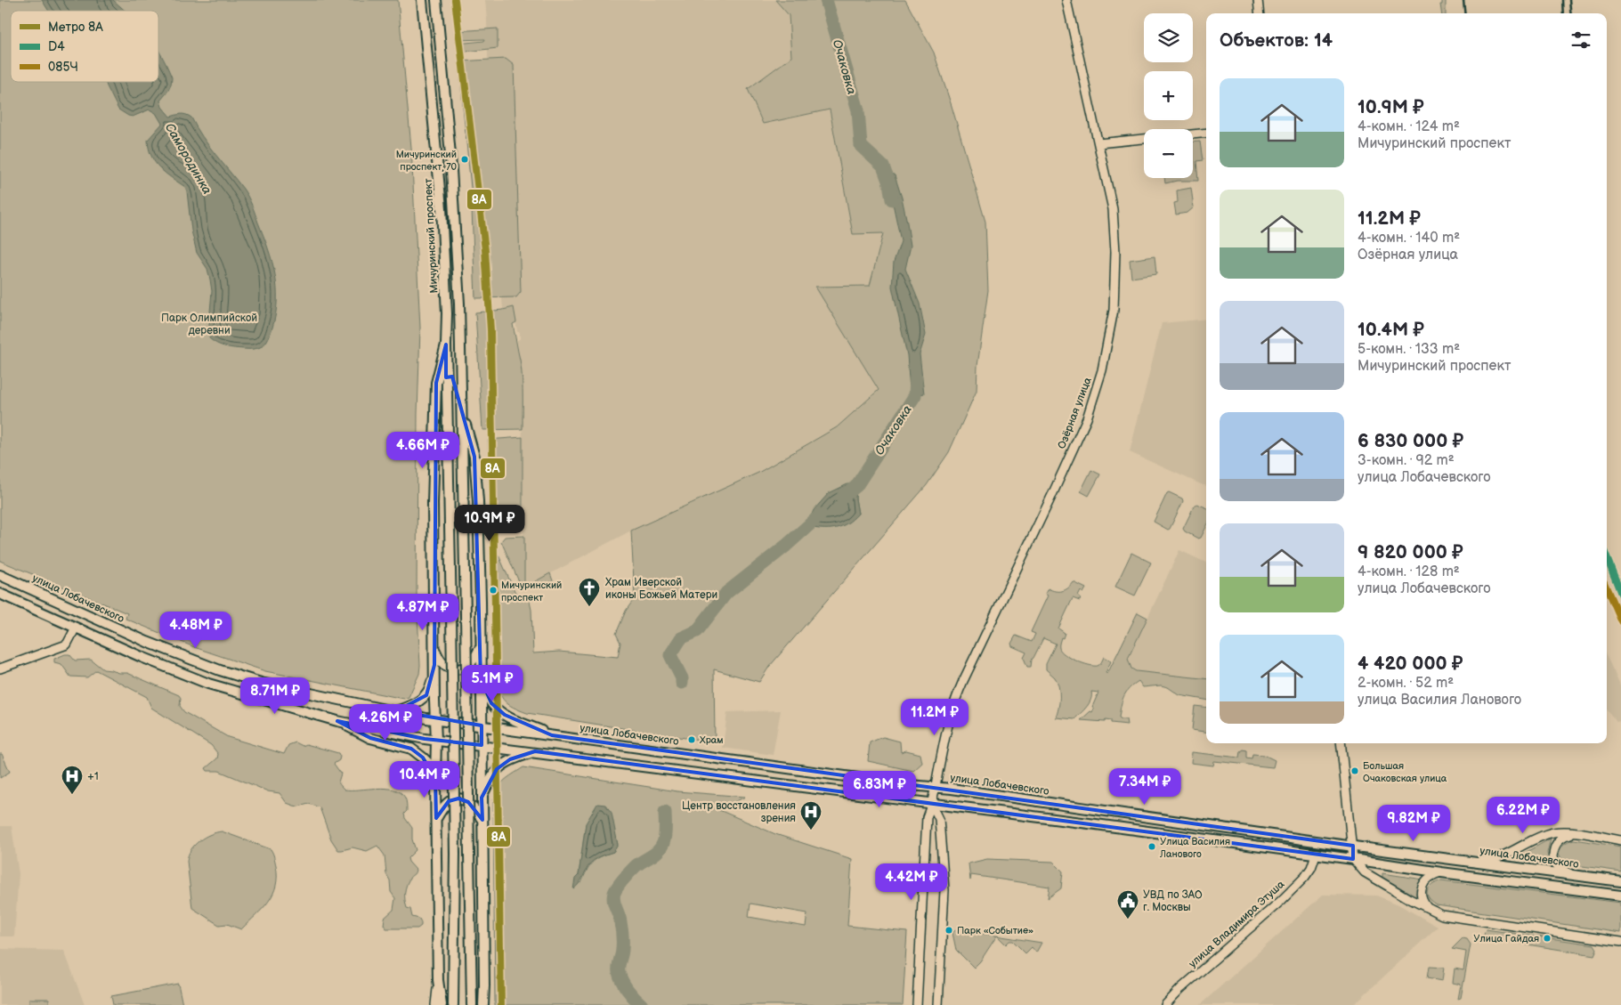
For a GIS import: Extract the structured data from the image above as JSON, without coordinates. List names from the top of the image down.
{
  "streets": {
    "main road": ["Мичуринский проспект", "улица Лобачевского"],
    "street": ["Озёрная улица", "улица Владимира Этуша"]
  },
  "crossings": [
    ["Озёрная улица", "улица Лобачевского"]
  ],
  "water": ["Очаковка", "Самородинка"],
  "parks": ["Парк Олимпийской деревни"],
  "places": {
    "other": [
      "Мичуринский проспект, 70",
      "Мичуринский проспект",
      "Храм",
      "Большая Очаковская улица",
      "Улица Василия Ланового",
      "Парк «Событие»",
      "Улица Гайдая"
    ],
    "church": ["Храм Иверской иконы Божьей Матери"],
    "hospital": ["+1", "Центр восстановления зрения"],
    "public building": ["УВД по ЗАО г. Москвы"]
  },
  "lines": ["metro line 8А", "transit line D4", "transit line 085Ч"],
  "legend": ["Метро 8А", "D4", "085Ч"],
  "page": {
    "map_buttons": ["+", "−"],
    "heading": "Объектов: 14",
    "list": [
      {
        "name": "10.9M ₽",
        "note": "4-комн. · 124 m² · Мичуринский проспект"
      },
      {
        "name": "11.2M ₽",
        "note": "4-комн. · 140 m² · Озёрная улица"
      },
      {
        "name": "10.4M ₽",
        "note": "5-комн. · 133 m² · Мичуринский проспект"
      },
      {
        "name": "6 830 000 ₽",
        "note": "3-комн. · 92 m² · улица Лобачевского"
      },
      {
        "name": "9 820 000 ₽",
        "note": "4-комн. · 128 m² · улица Лобачевского"
      },
      {
        "name": "4 420 000 ₽",
        "note": "2-комн. · 52 m² · улица Василия Ланового"
      }
    ],
    "price": [
      "4.66M ₽",
      "10.9M ₽",
      "4.87M ₽",
      "4.48M ₽",
      "5.1M ₽",
      "8.71M ₽",
      "11.2M ₽",
      "4.26M ₽",
      "10.4M ₽",
      "7.34M ₽",
      "6.83M ₽",
      "6.22M ₽",
      "9.82M ₽",
      "4.42M ₽"
    ]
  }
}
